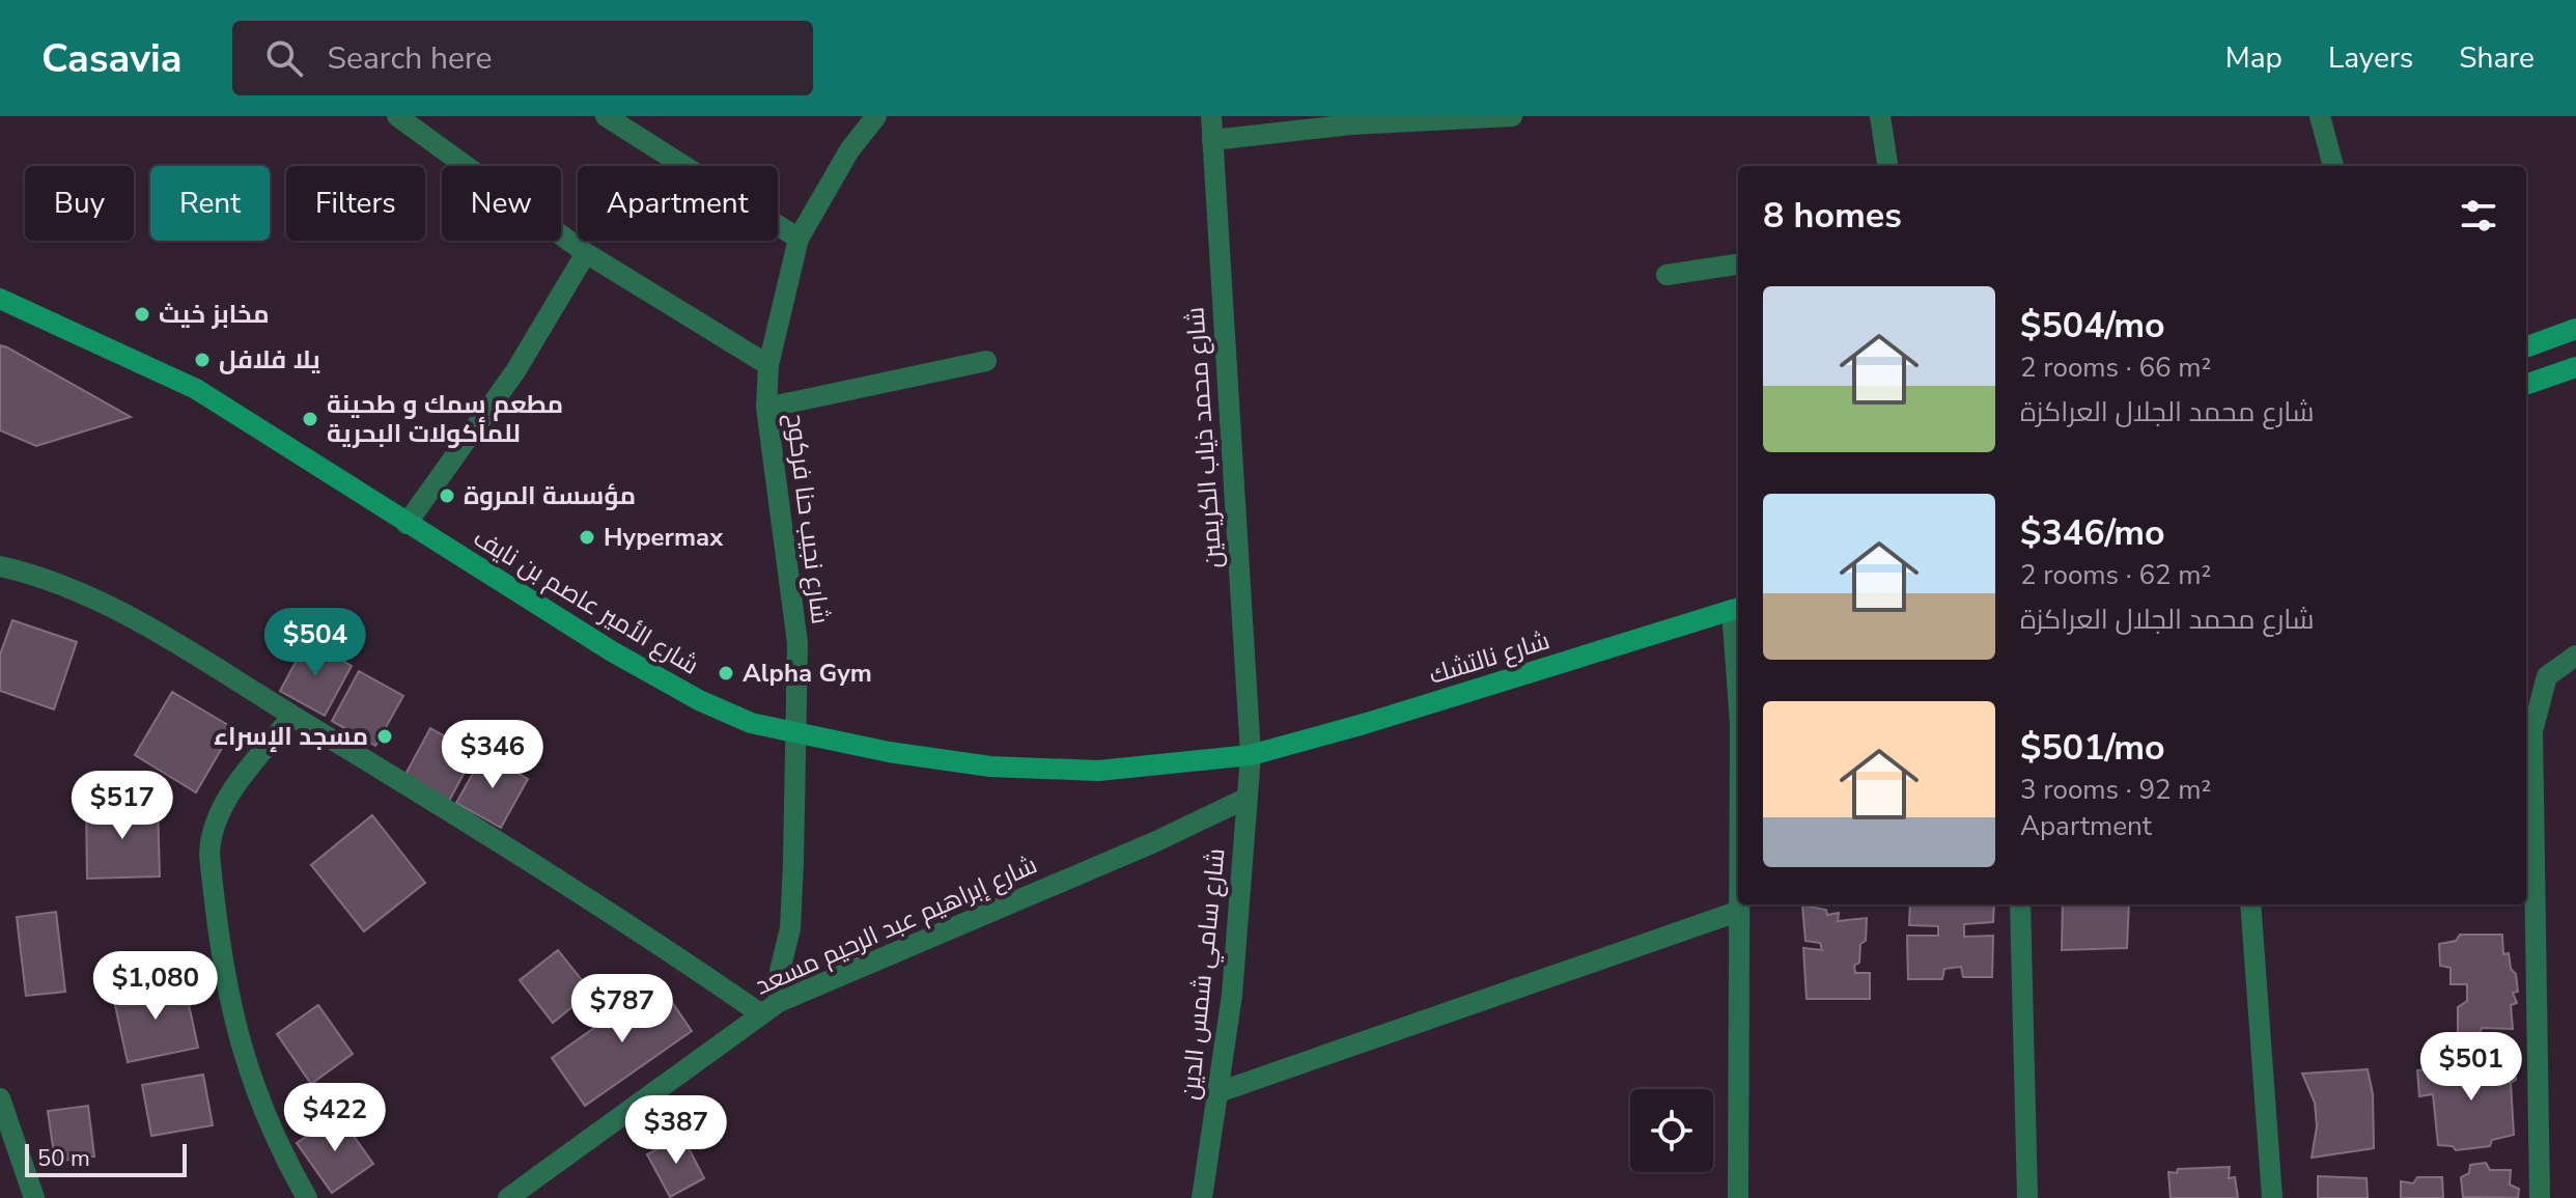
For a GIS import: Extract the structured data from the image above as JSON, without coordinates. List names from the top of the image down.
{
  "streets": {
    "main road": ["شارع الأمير عاصم بن نايف", "شارع نالتشك"],
    "street": [
      "شارع محمد ذياب الكريمين",
      "شارع نجيب حنا فركوح",
      "شارع إبراهيم عبد الرحيم مسعد",
      "شارع سامي شمس الدين"
    ]
  },
  "crossings": [
    ["شارع محمد ذياب الكريمين", "شارع الأمير عاصم بن نايف"],
    ["شارع محمد ذياب الكريمين", "شارع نالتشك"],
    ["شارع محمد ذياب الكريمين", "شارع سامي شمس الدين"],
    ["شارع نجيب حنا فركوح", "شارع الأمير عاصم بن نايف"],
    ["شارع نجيب حنا فركوح", "شارع إبراهيم عبد الرحيم مسعد"],
    ["شارع الأمير عاصم بن نايف", "شارع نالتشك"],
    ["شارع الأمير عاصم بن نايف", "شارع سامي شمس الدين"],
    ["شارع نالتشك", "شارع سامي شمس الدين"],
    ["شارع إبراهيم عبد الرحيم مسعد", "شارع سامي شمس الدين"]
  ],
  "places": [
    "مخابز خيث",
    "يلا فلافل",
    "مطعم سمك و طحينة للمأكولات البحرية",
    "مؤسسة المروة",
    "Hypermax",
    "Alpha Gym",
    "مسجد الإسراء"
  ],
  "scale_bar": "50 m",
  "page": {
    "header": "Casavia",
    "search": "Search here",
    "nav": ["Map", "Layers", "Share"],
    "chip": [
      "Buy",
      "Rent",
      "Filters",
      "New",
      "Apartment"
    ],
    "heading": "8 homes",
    "list": [
      {
        "name": "$504/mo",
        "note": "2 rooms · 66 m² · شارع محمد الجلال العراكزة"
      },
      {
        "name": "$346/mo",
        "note": "2 rooms · 62 m² · شارع محمد الجلال العراكزة"
      },
      {
        "name": "$501/mo",
        "note": "3 rooms · 92 m² · Apartment"
      }
    ],
    "price": [
      "$504",
      "$346",
      "$517",
      "$1,080",
      "$787",
      "$501",
      "$422",
      "$387"
    ],
    "scale": "50 m"
  }
}
